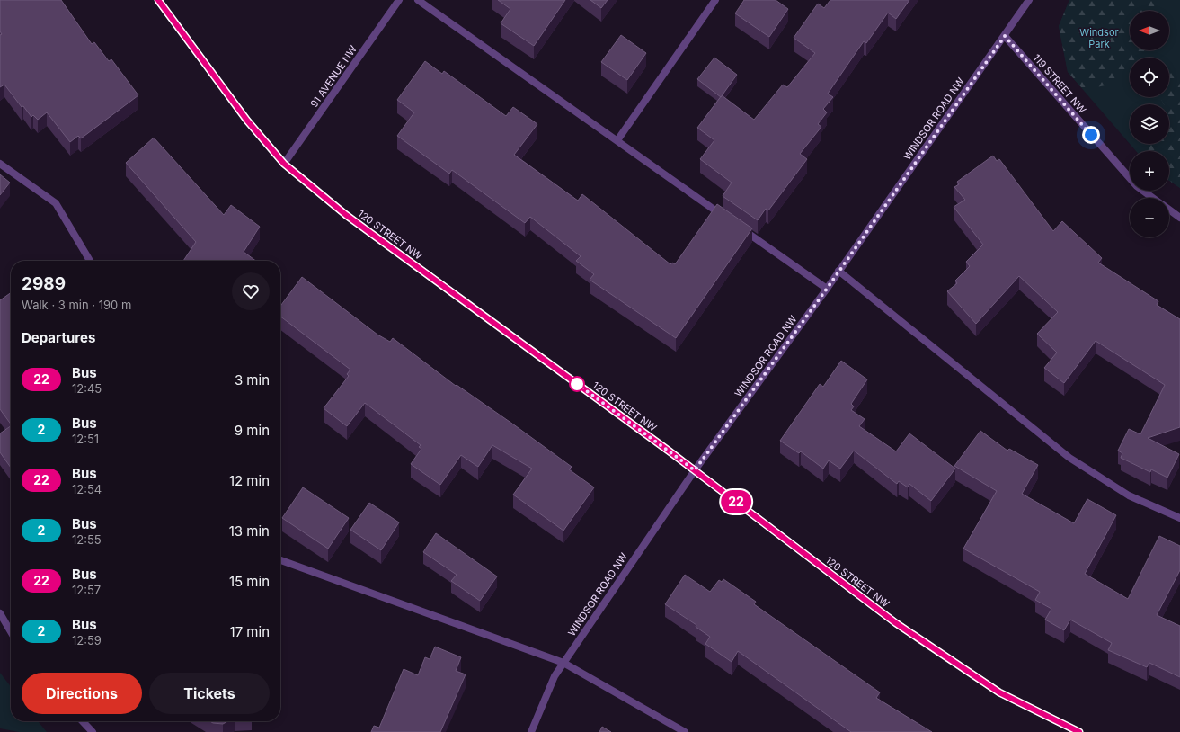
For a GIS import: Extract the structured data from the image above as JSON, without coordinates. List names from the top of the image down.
{
  "streets": {
    "street": [
      "91 AVENUE NW",
      "119 STREET NW",
      "WINDSOR ROAD NW",
      "120 STREET NW"
    ]
  },
  "crossings": [
    ["91 AVENUE NW", "120 STREET NW"],
    ["119 STREET NW", "WINDSOR ROAD NW"],
    ["WINDSOR ROAD NW", "120 STREET NW"]
  ],
  "parks": ["Windsor Park"],
  "lines": ["bus line 22"],
  "north": "left",
  "page": {
    "on_map": "22",
    "map_buttons": ["+", "−"],
    "heading": [
      ["2989", "Walk · 3 min · 190 m"],
      "Departures"
    ],
    "list": [
      {
        "mark": "22",
        "name": "Bus",
        "note": "12:45",
        "value": "3 min"
      },
      {
        "mark": "2",
        "name": "Bus",
        "note": "12:51",
        "value": "9 min"
      },
      {
        "mark": "22",
        "name": "Bus",
        "note": "12:54",
        "value": "12 min"
      },
      {
        "mark": "2",
        "name": "Bus",
        "note": "12:55",
        "value": "13 min"
      },
      {
        "mark": "22",
        "name": "Bus",
        "note": "12:57",
        "value": "15 min"
      },
      {
        "mark": "2",
        "name": "Bus",
        "note": "12:59",
        "value": "17 min"
      }
    ],
    "buttons": ["Directions", "Tickets"]
  }
}
